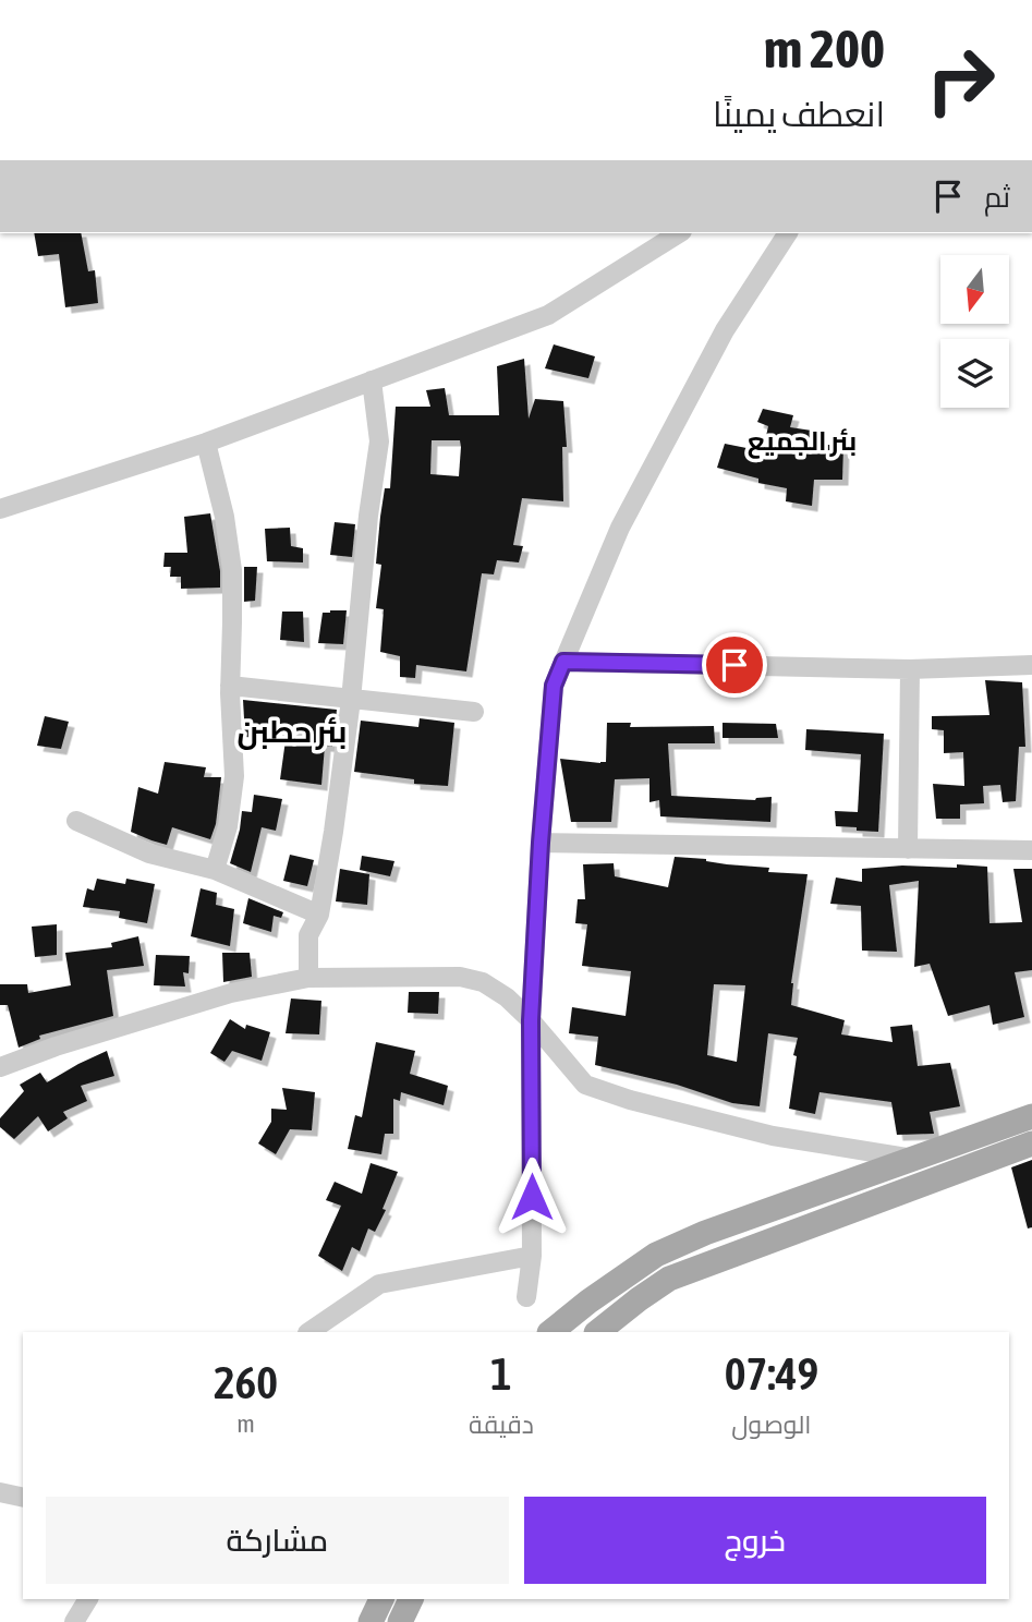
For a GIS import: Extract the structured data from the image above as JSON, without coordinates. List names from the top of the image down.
{
  "districts": ["بئر الجميع", "بئر حطبن"],
  "north": "bottom",
  "page": {
    "turn": ["200 m", "انعطف يمينًا"],
    "then": "ثم",
    "eta": [
      "07:49",
      "الوصول",
      "1",
      "دقيقة",
      "260",
      "m"
    ],
    "buttons": ["خروج", "مشاركة"]
  }
}
